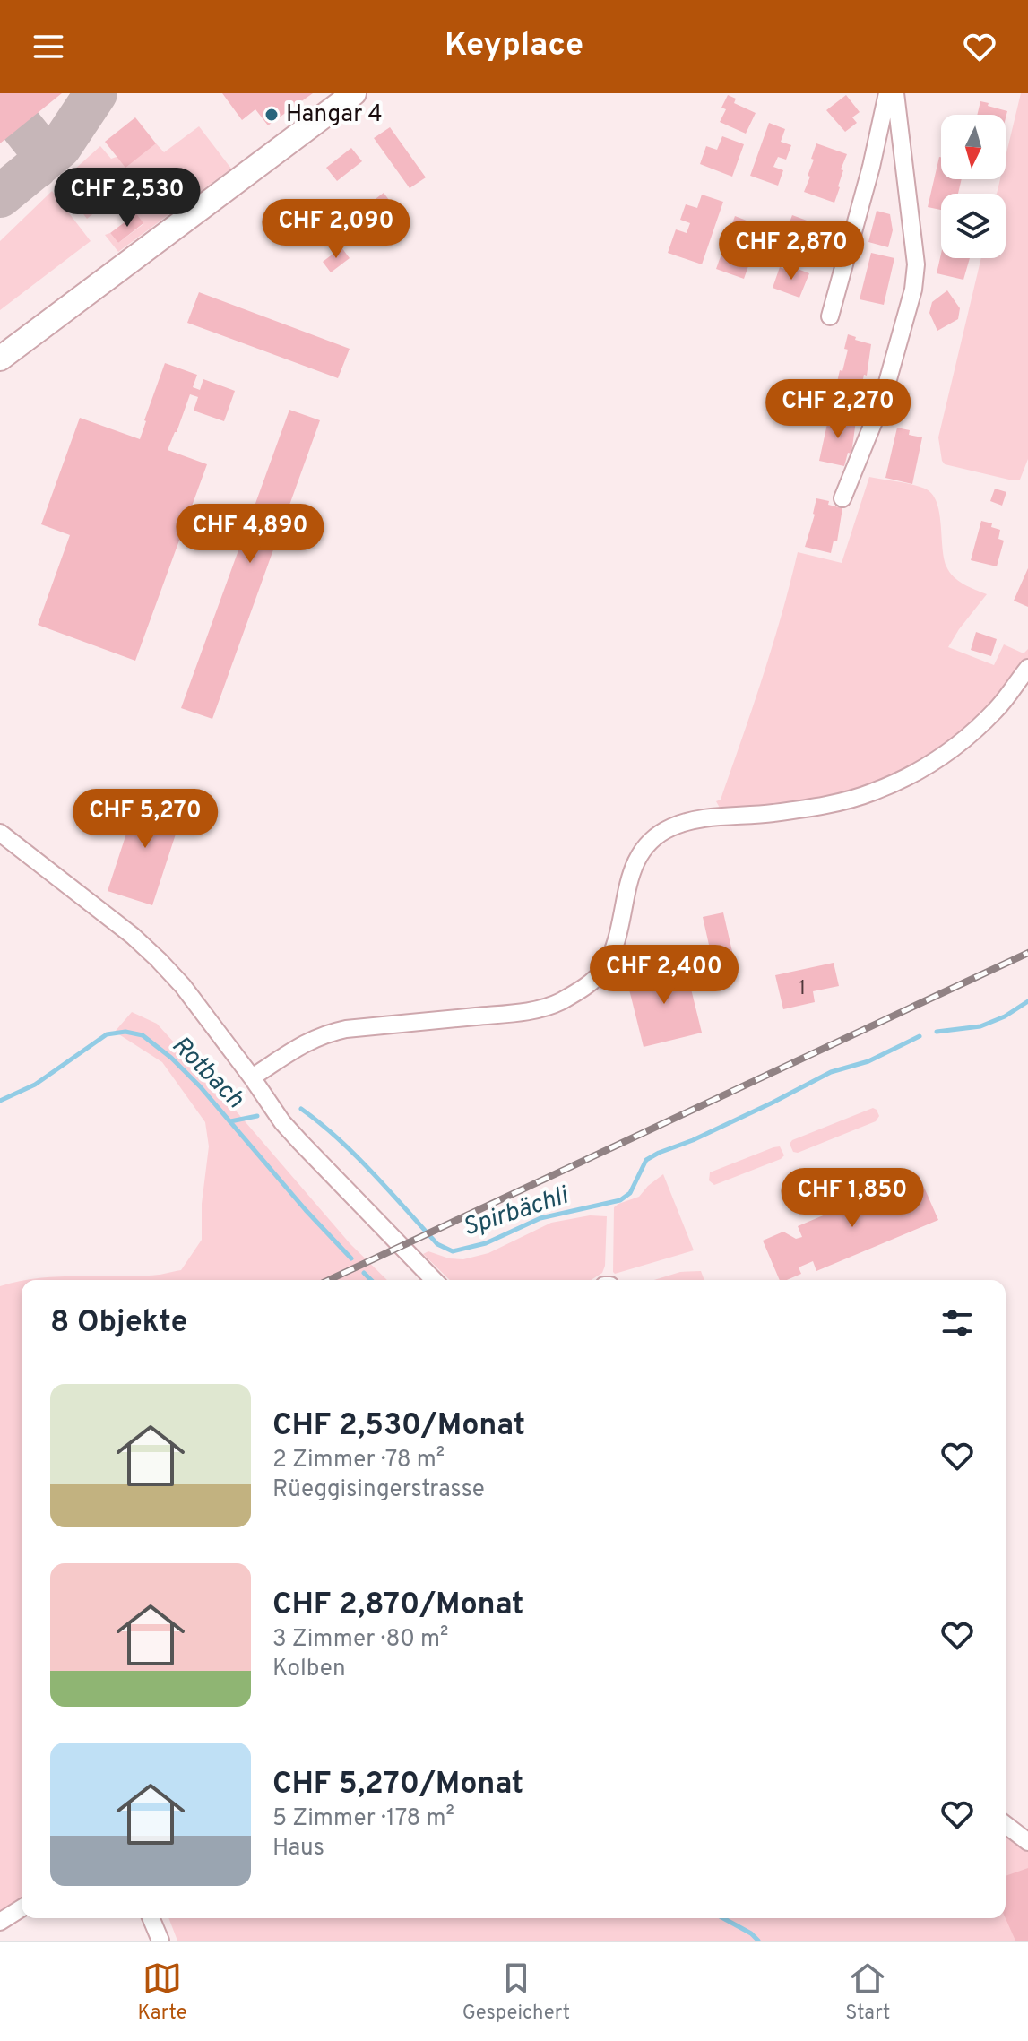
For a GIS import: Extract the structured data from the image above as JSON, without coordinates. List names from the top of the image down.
{
  "water": ["Rotbach", "Spirbächli"],
  "places": ["Hangar 4"],
  "house_numbers": ["1"],
  "north": "bottom",
  "page": {
    "header": "Keyplace",
    "price": [
      "CHF 2,530",
      "CHF 2,090",
      "CHF 2,870",
      "CHF 2,270",
      "CHF 4,890",
      "CHF 5,270",
      "CHF 2,400",
      "CHF 1,850"
    ],
    "heading": "8 Objekte",
    "list": [
      {
        "name": "CHF 2,530/Monat",
        "note": "2 Zimmer · 78 m² · Rüeggisingerstrasse"
      },
      {
        "name": "CHF 2,870/Monat",
        "note": "3 Zimmer · 80 m² · Kolben"
      },
      {
        "name": "CHF 5,270/Monat",
        "note": "5 Zimmer · 178 m² · Haus"
      }
    ],
    "tabs": ["Karte", "Gespeichert", "Start"]
  }
}
